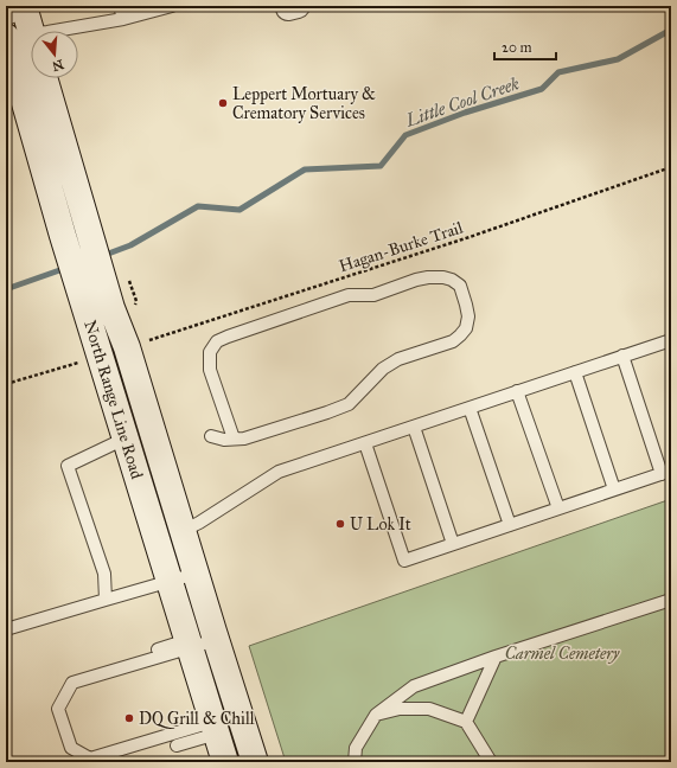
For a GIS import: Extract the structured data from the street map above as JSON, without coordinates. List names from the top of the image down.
{
  "streets": {
    "main road": ["North Range Line Road"],
    "path": ["Hagan-Burke Trail"]
  },
  "water": ["Little Cool Creek"],
  "parks": ["Carmel Cemetery"],
  "places": ["Leppert Mortuary & Crematory Services", "U Lok It", "DQ Grill & Chill"],
  "scale_bar": "20 m",
  "north": "bottom"
}
